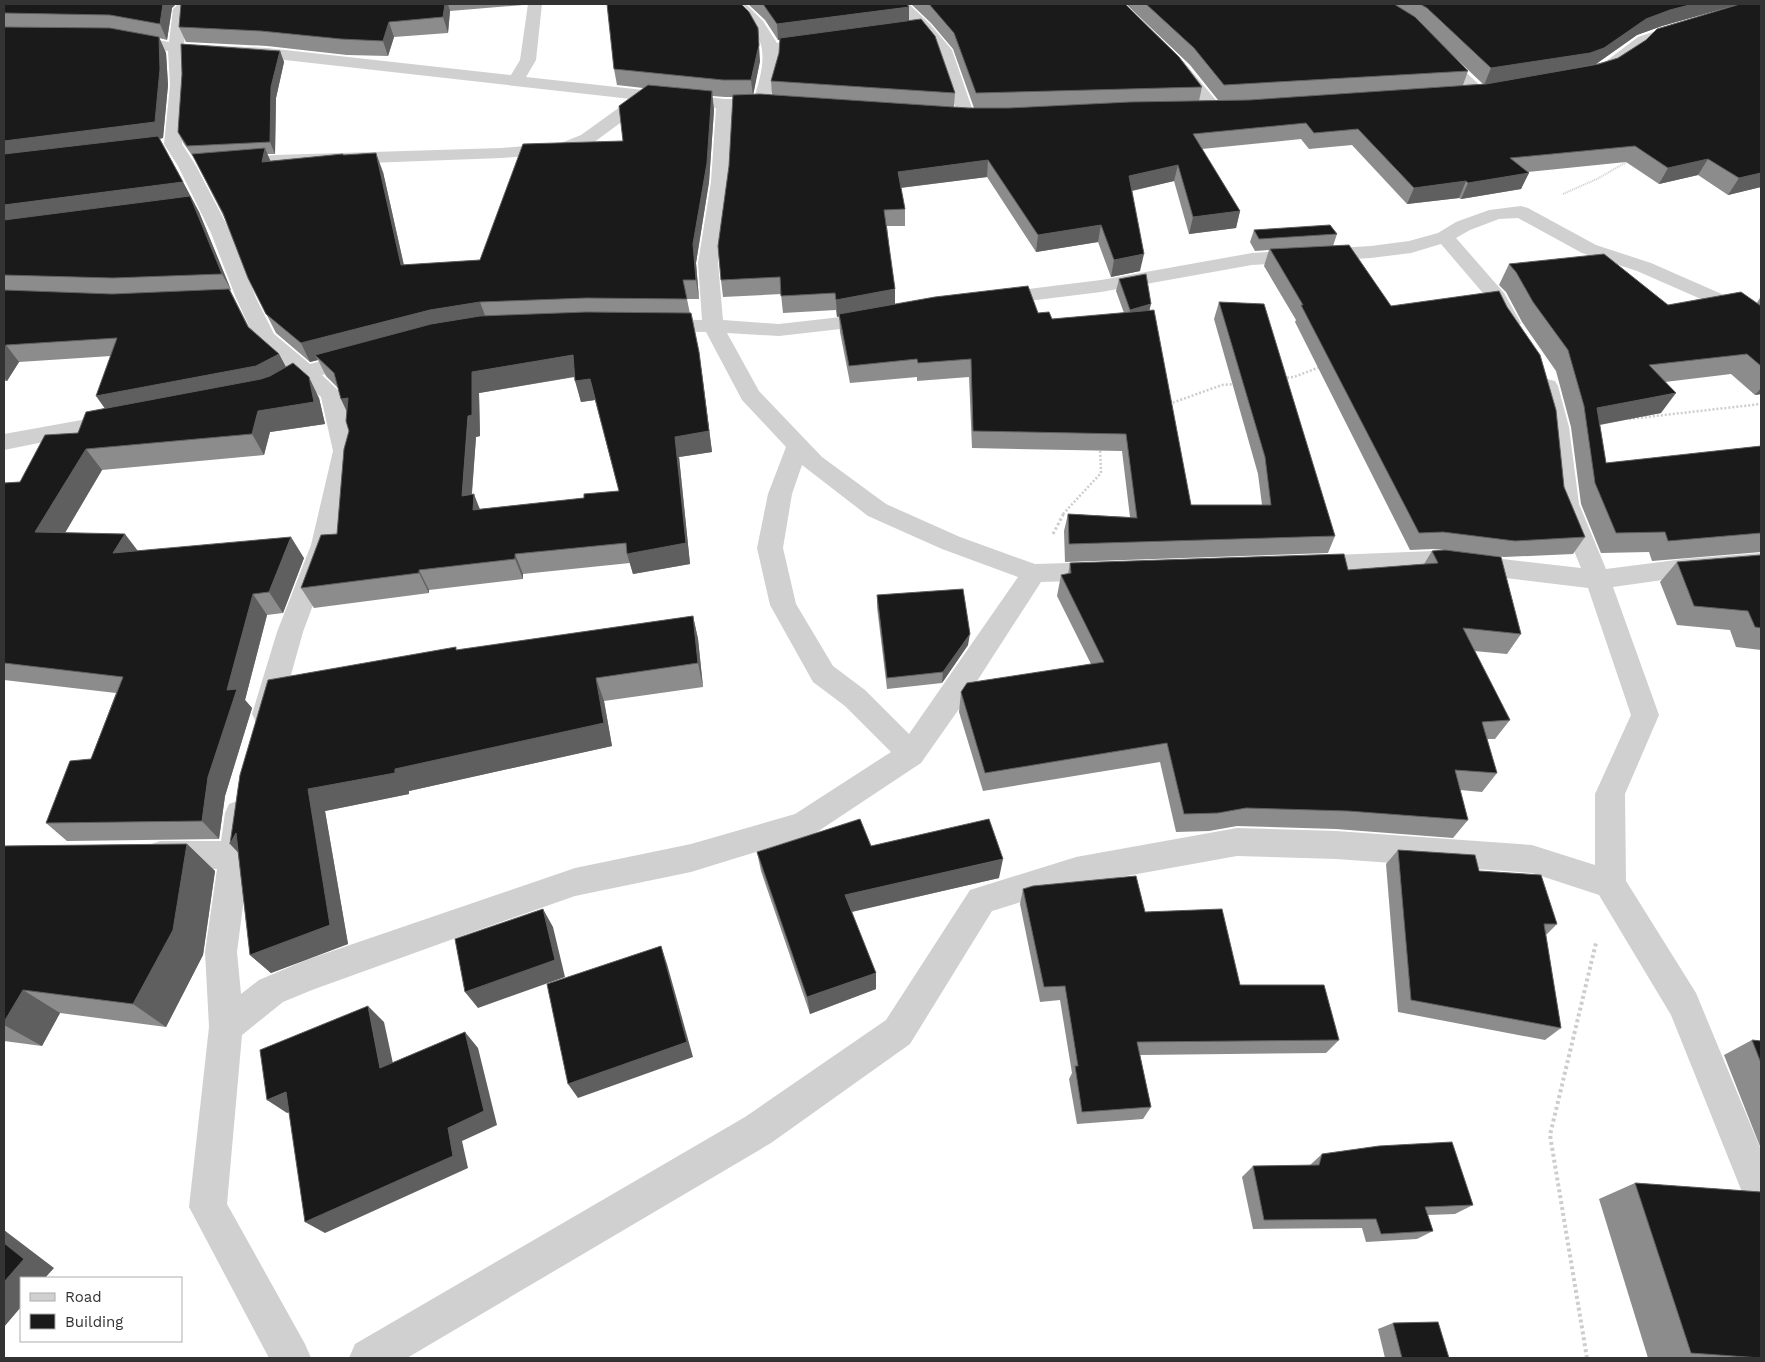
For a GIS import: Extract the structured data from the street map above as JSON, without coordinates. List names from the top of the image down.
{
  "legend": ["Road", "Building"]
}
